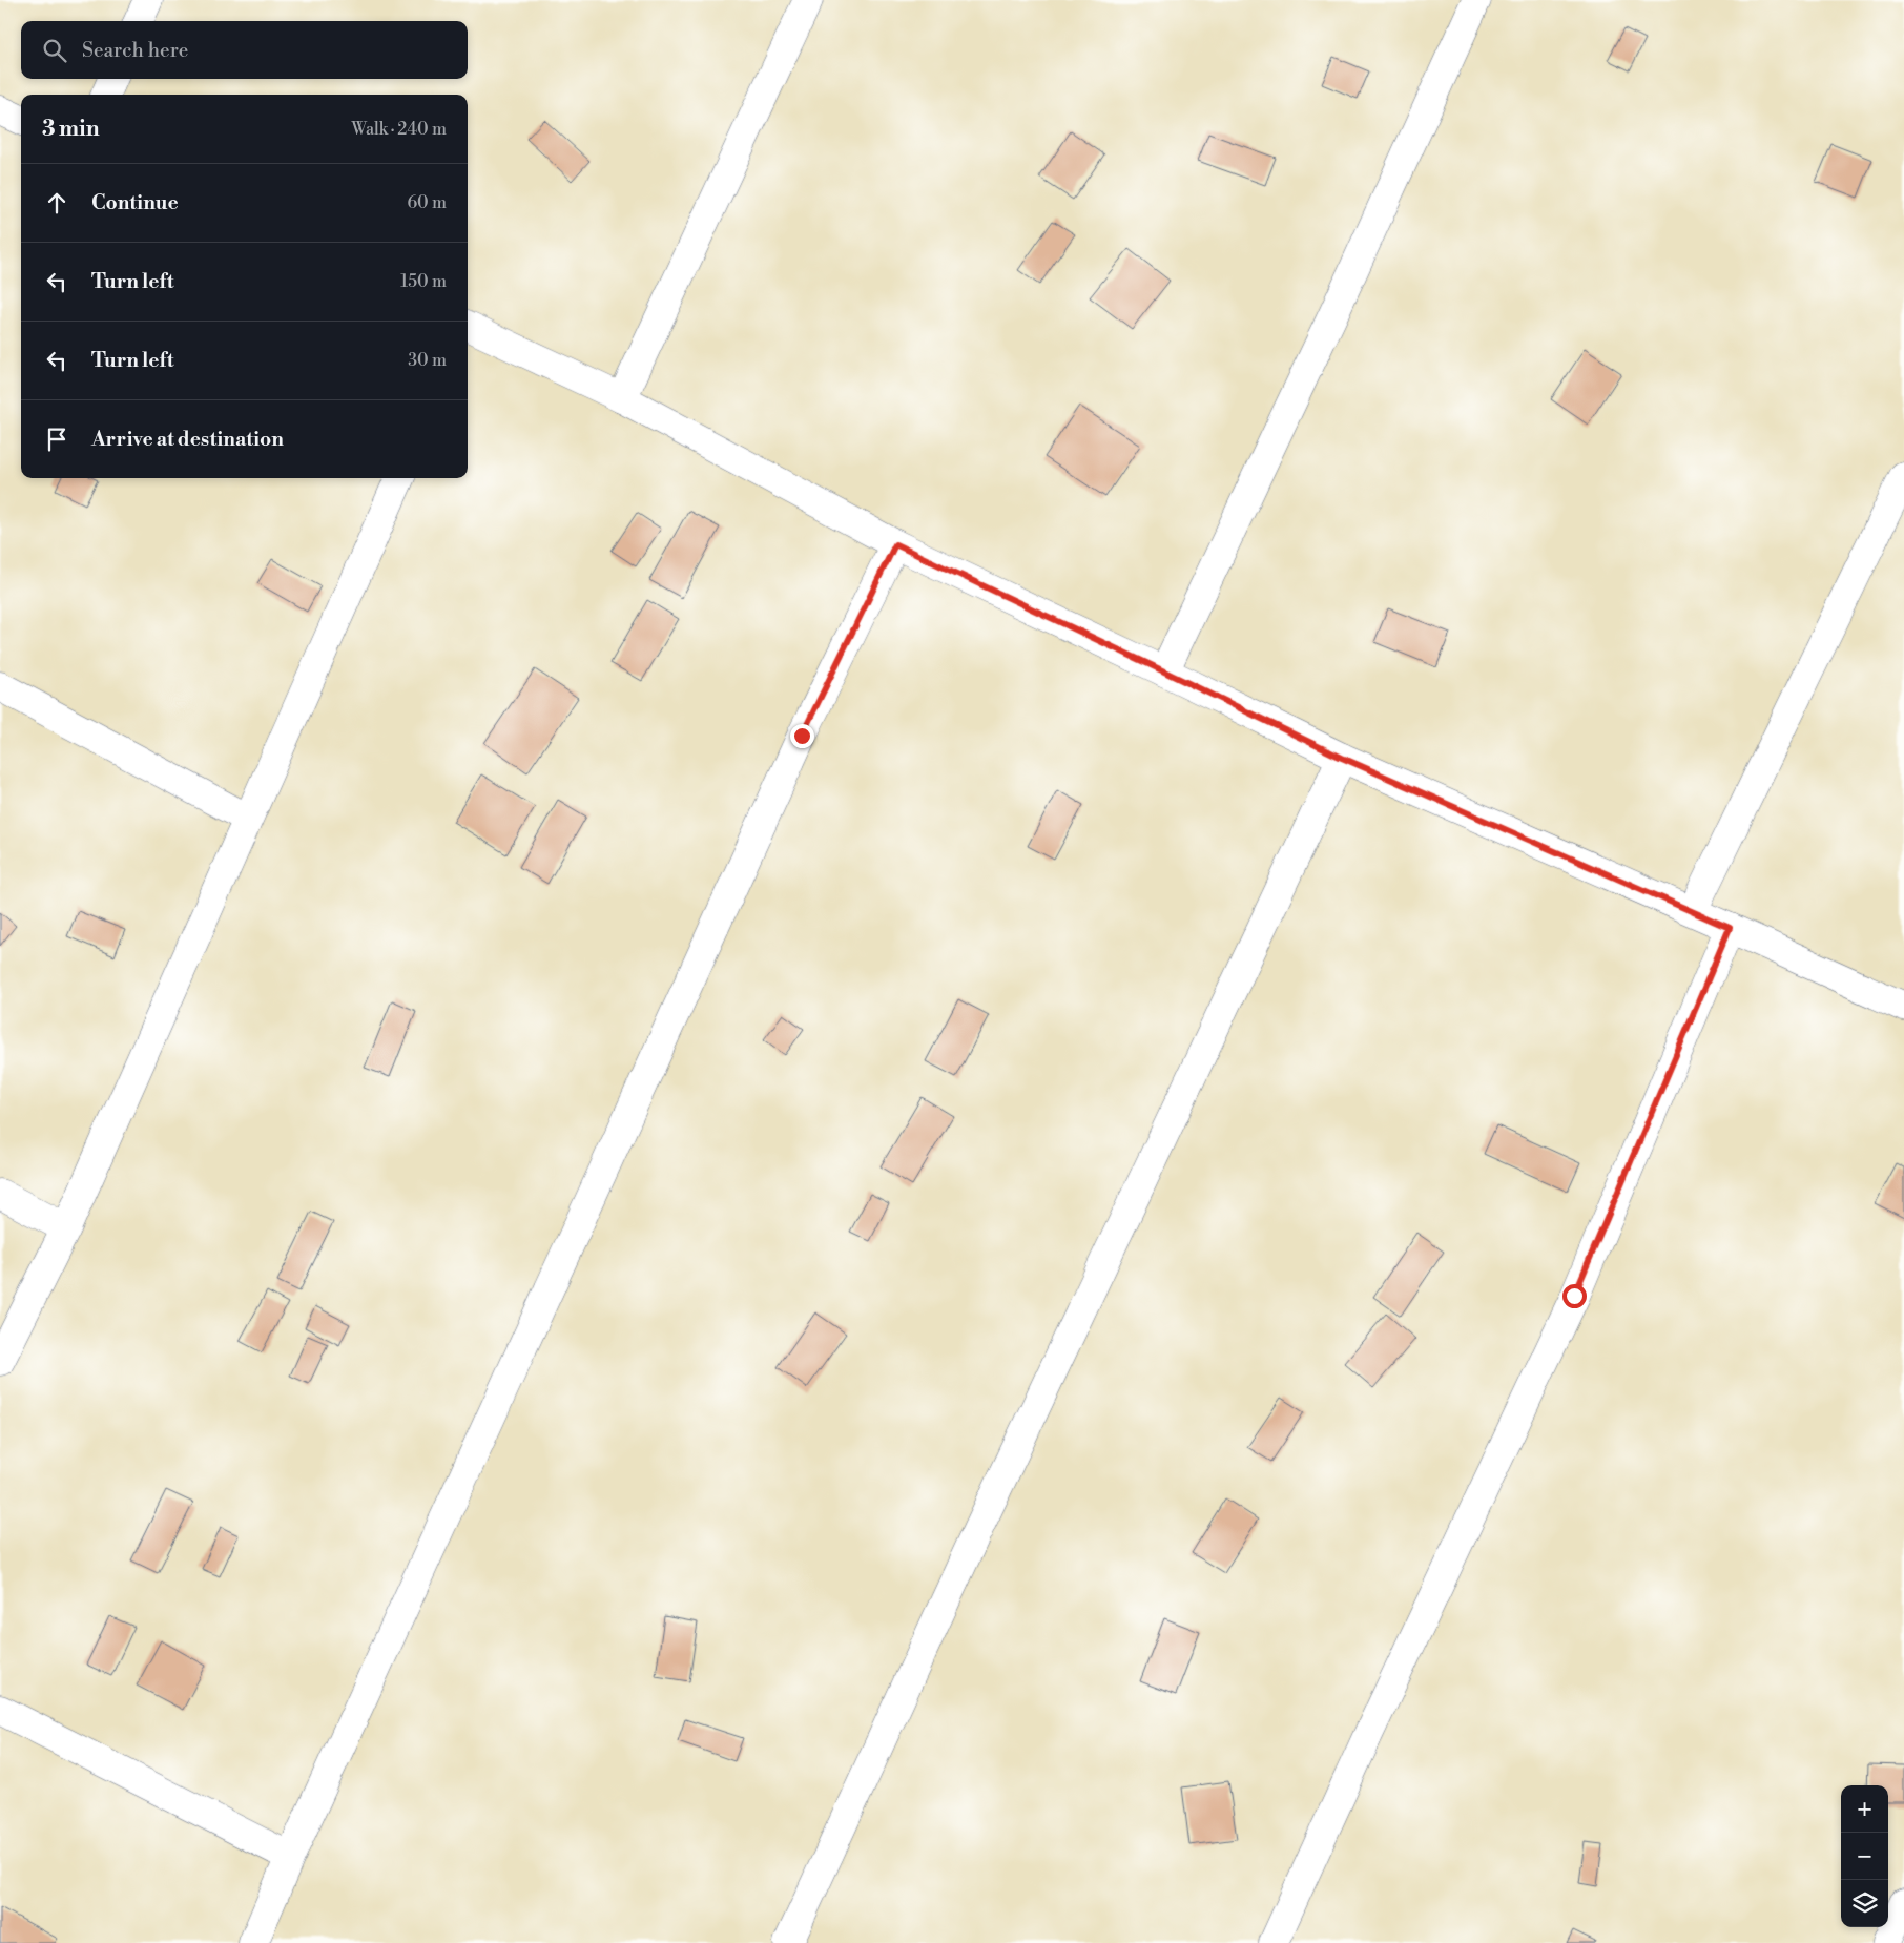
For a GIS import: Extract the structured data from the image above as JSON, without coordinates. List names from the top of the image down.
{
  "page": {
    "search": "Search here",
    "heading": ["3 min", "Walk · 240 m"],
    "list": [
      ["Continue", "60 m"],
      ["Turn left", "150 m"],
      ["Turn left", "30 m"],
      "Arrive at destination"
    ],
    "map_buttons": ["+", "−"]
  }
}
